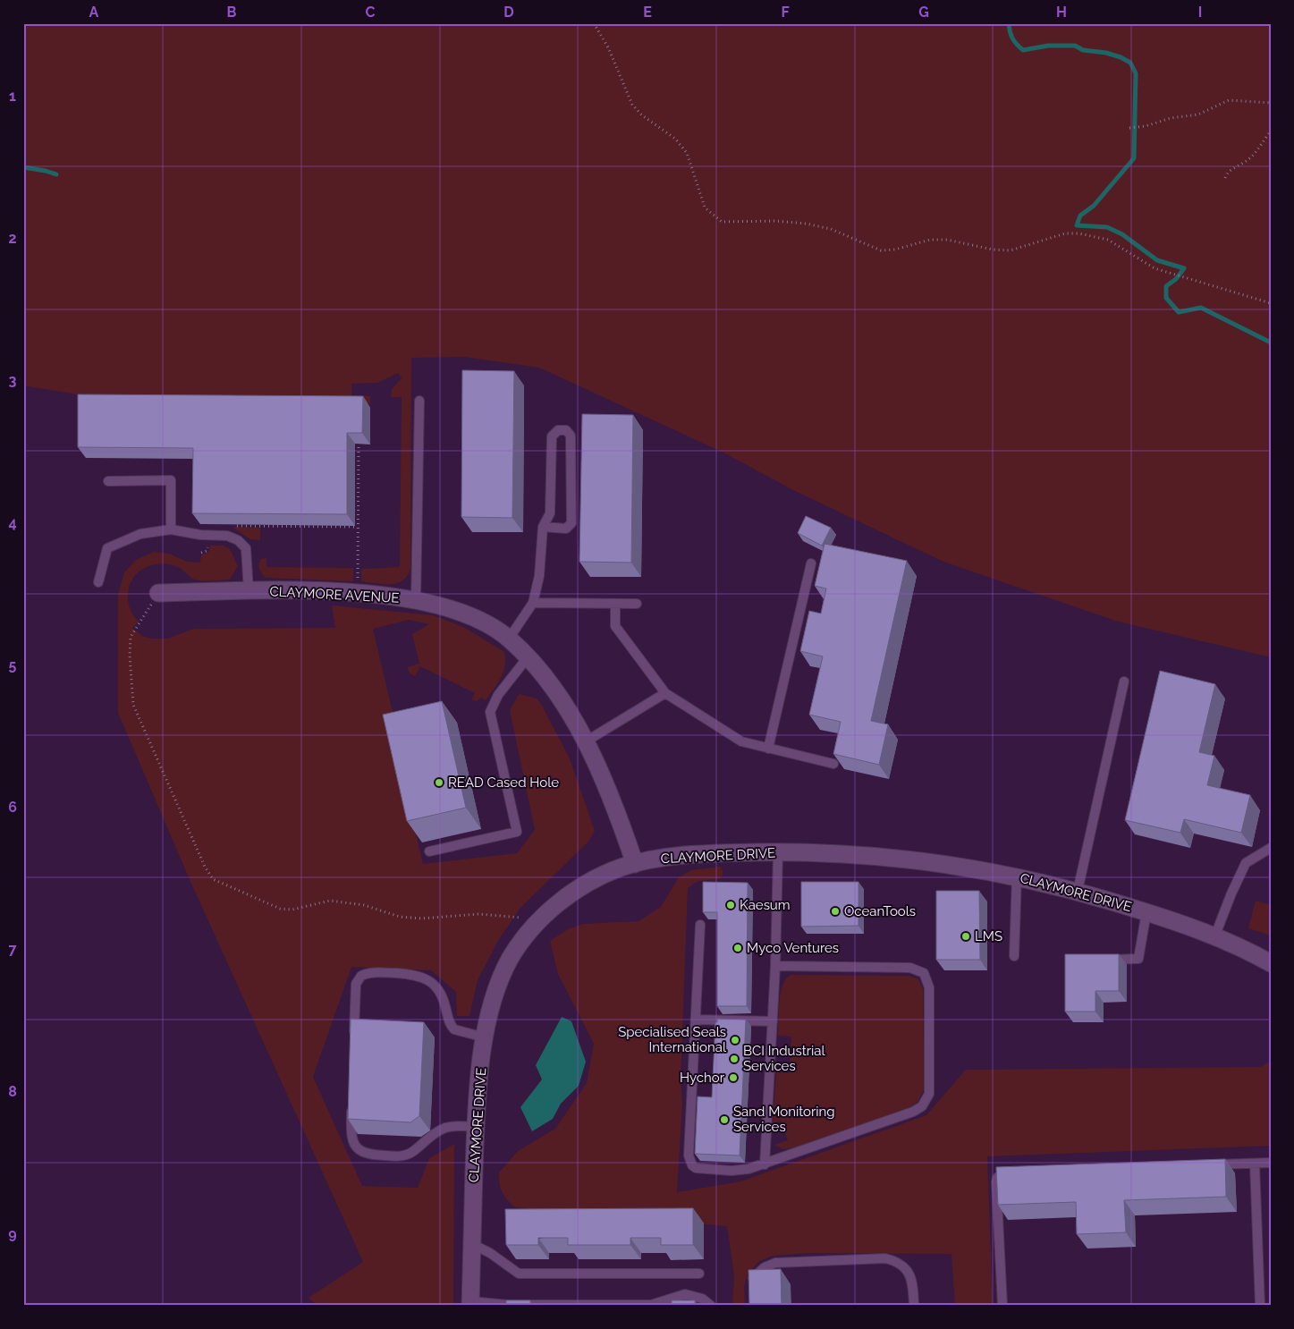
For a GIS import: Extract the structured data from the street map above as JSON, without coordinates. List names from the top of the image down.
{
  "streets": {
    "street": ["CLAYMORE AVENUE", "CLAYMORE DRIVE"]
  },
  "crossings": [
    ["CLAYMORE AVENUE", "CLAYMORE DRIVE"]
  ],
  "places": [
    "READ Cased Hole",
    "Kaesum",
    "OceanTools",
    "LMS",
    "Myco Ventures",
    "Specialised Seals International",
    "BCI Industrial Services",
    "Hychor",
    "Sand Monitoring Services"
  ],
  "grid": {
    "columns": [
      "A",
      "B",
      "C",
      "D",
      "E",
      "F",
      "G",
      "H",
      "I"
    ],
    "rows": [
      "1",
      "2",
      "3",
      "4",
      "5",
      "6",
      "7",
      "8",
      "9"
    ]
  }
}
